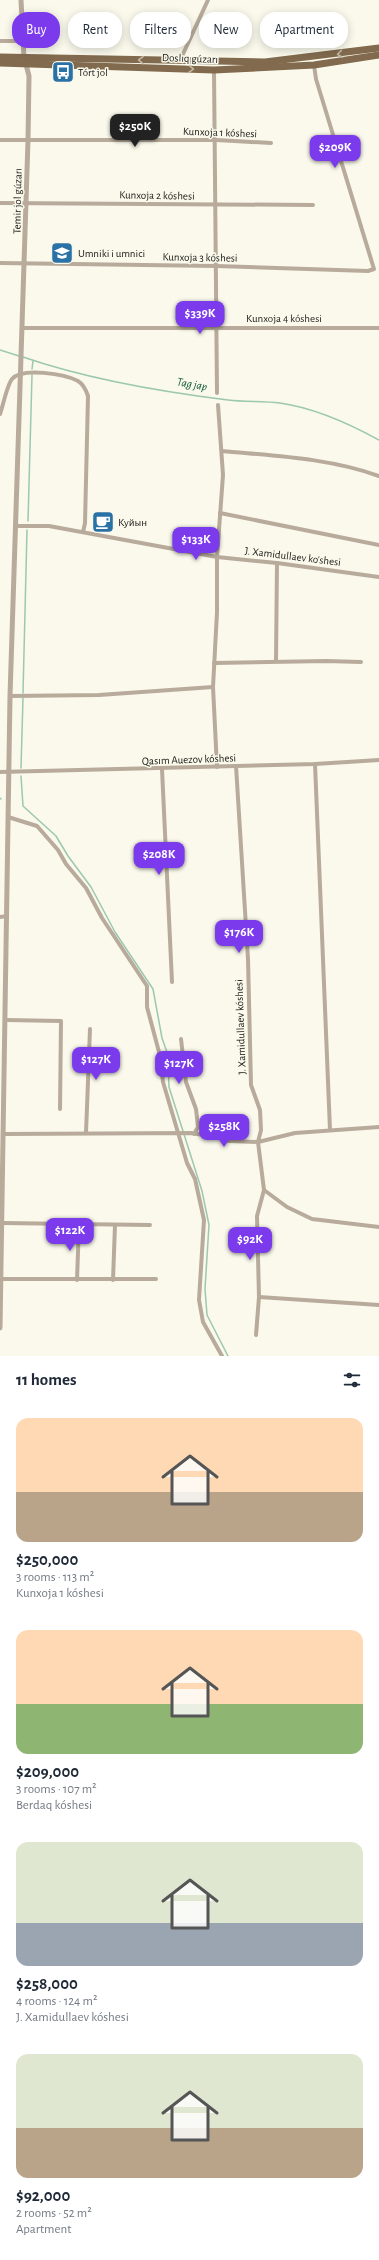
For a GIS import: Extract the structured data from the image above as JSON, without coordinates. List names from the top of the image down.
{
  "streets": {
    "main road": ["Doslıq gúzarı"],
    "street": [
      "Kunxoja 1 kóshesi",
      "Kunxoja 2 kóshesi",
      "Temir jol gúzarı",
      "Kunxoja 3 kóshesi",
      "Kunxoja 4 kóshesi",
      "J. Xamidullaev ko'shesi",
      "Qasım Auezov kóshesi",
      "J. Xamidullaev kóshesi"
    ]
  },
  "crossings": [
    ["Doslıq gúzarı", "Temir jol gúzarı"],
    ["Doslıq gúzarı", "Kunxoja 3 kóshesi"],
    ["Kunxoja 1 kóshesi", "Temir jol gúzarı"],
    ["Kunxoja 2 kóshesi", "Temir jol gúzarı"],
    ["Temir jol gúzarı", "Kunxoja 3 kóshesi"],
    ["Temir jol gúzarı", "Kunxoja 4 kóshesi"],
    ["Qasım Auezov kóshesi", "J. Xamidullaev kóshesi"]
  ],
  "water": ["Tag jap"],
  "places": {
    "bus stop": ["Tórt jol"],
    "school or university": ["Umniki i umnici"],
    "cafe": ["Куйын"]
  },
  "page": {
    "chip": [
      "Buy",
      "Rent",
      "Filters",
      "New",
      "Apartment"
    ],
    "price": [
      "$250K",
      "$209K",
      "$339K",
      "$133K",
      "$208K",
      "$176K",
      "$127K",
      "$127K",
      "$258K",
      "$122K",
      "$92K"
    ],
    "heading": "11 homes",
    "list": [
      {
        "name": "$250,000",
        "note": "3 rooms · 113 m² · Kunxoja 1 kóshesi"
      },
      {
        "name": "$209,000",
        "note": "3 rooms · 107 m² · Berdaq kóshesi"
      },
      {
        "name": "$258,000",
        "note": "4 rooms · 124 m² · J. Xamidullaev kóshesi"
      },
      {
        "name": "$92,000",
        "note": "2 rooms · 52 m² · Apartment"
      }
    ]
  }
}
